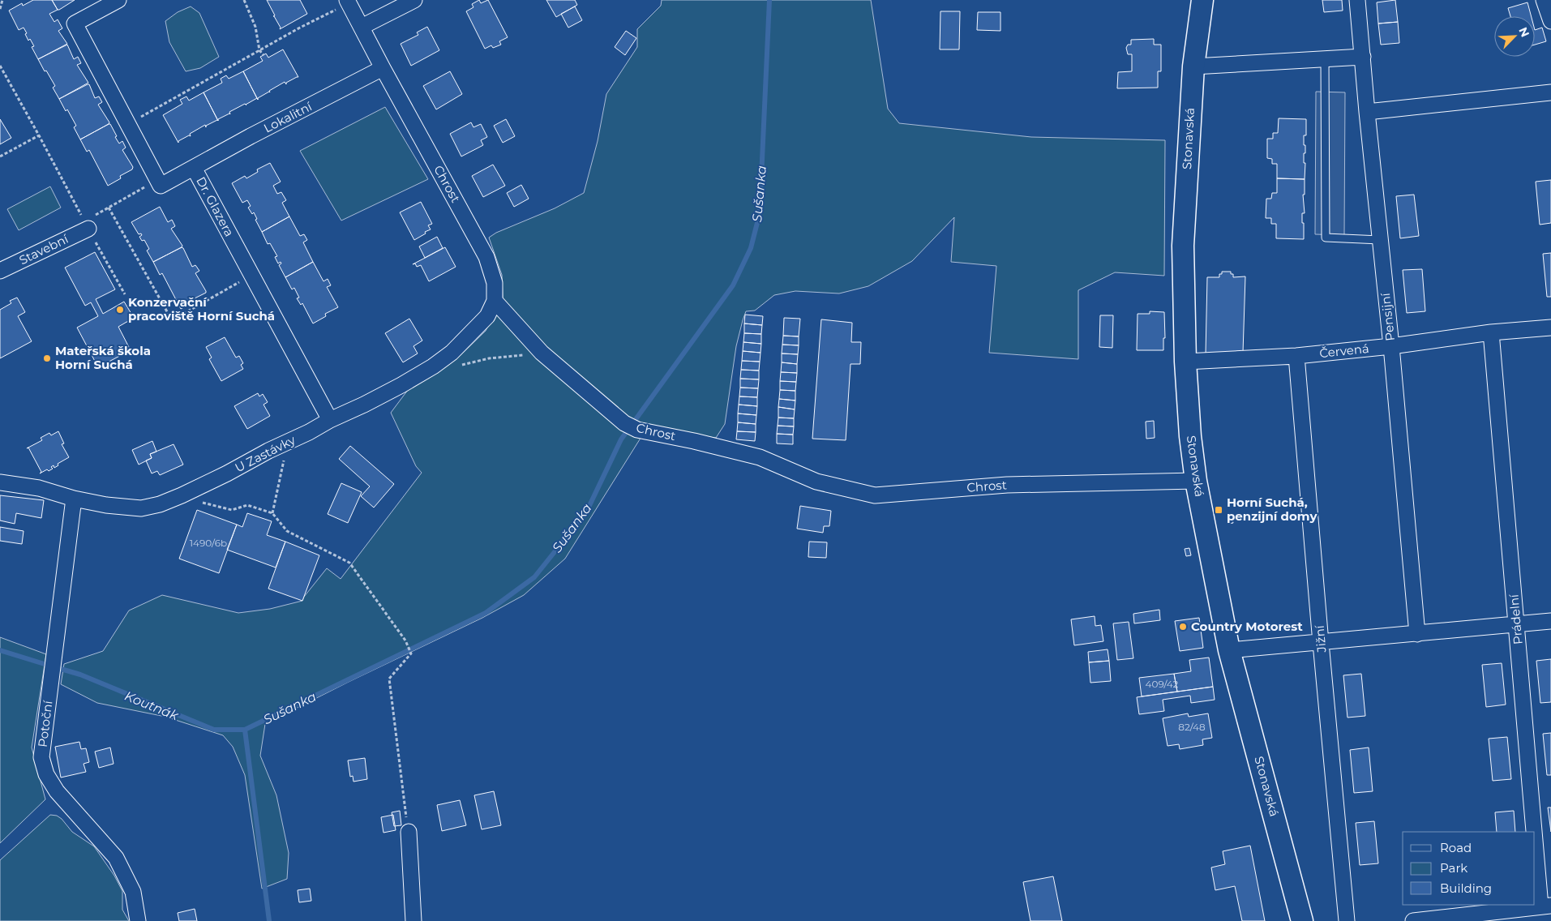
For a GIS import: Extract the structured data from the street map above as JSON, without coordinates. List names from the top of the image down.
{
  "streets": {
    "main road": ["Stonavská"],
    "street": [
      "Lokalitní",
      "Chrost",
      "Dr. Glazera",
      "Stavební",
      "Pensijní",
      "Červená",
      "U Zastávky",
      "Prádelní",
      "Jižní",
      "Potoční"
    ]
  },
  "crossings": [
    ["Lokalitní", "Chrost"],
    ["Lokalitní", "Dr. Glazera"],
    ["Stonavská", "Chrost"],
    ["Stonavská", "Červená"],
    ["Chrost", "U Zastávky"],
    ["Dr. Glazera", "U Zastávky"],
    ["Pensijní", "Červená"],
    ["Červená", "Prádelní"],
    ["Červená", "Jižní"],
    ["U Zastávky", "Potoční"]
  ],
  "water": ["Sušanka", "Koutnák"],
  "places": {
    "other": ["Konzervační pracoviště Horní Suchá", "Mateřská škola Horní Suchá", "Country Motorest"],
    "transit": ["Horní Suchá, penzijní domy"]
  },
  "house_numbers": ["1490/6b", "409/42", "82/48"],
  "legend": ["Road", "Park", "Building"],
  "north": "top right"
}
